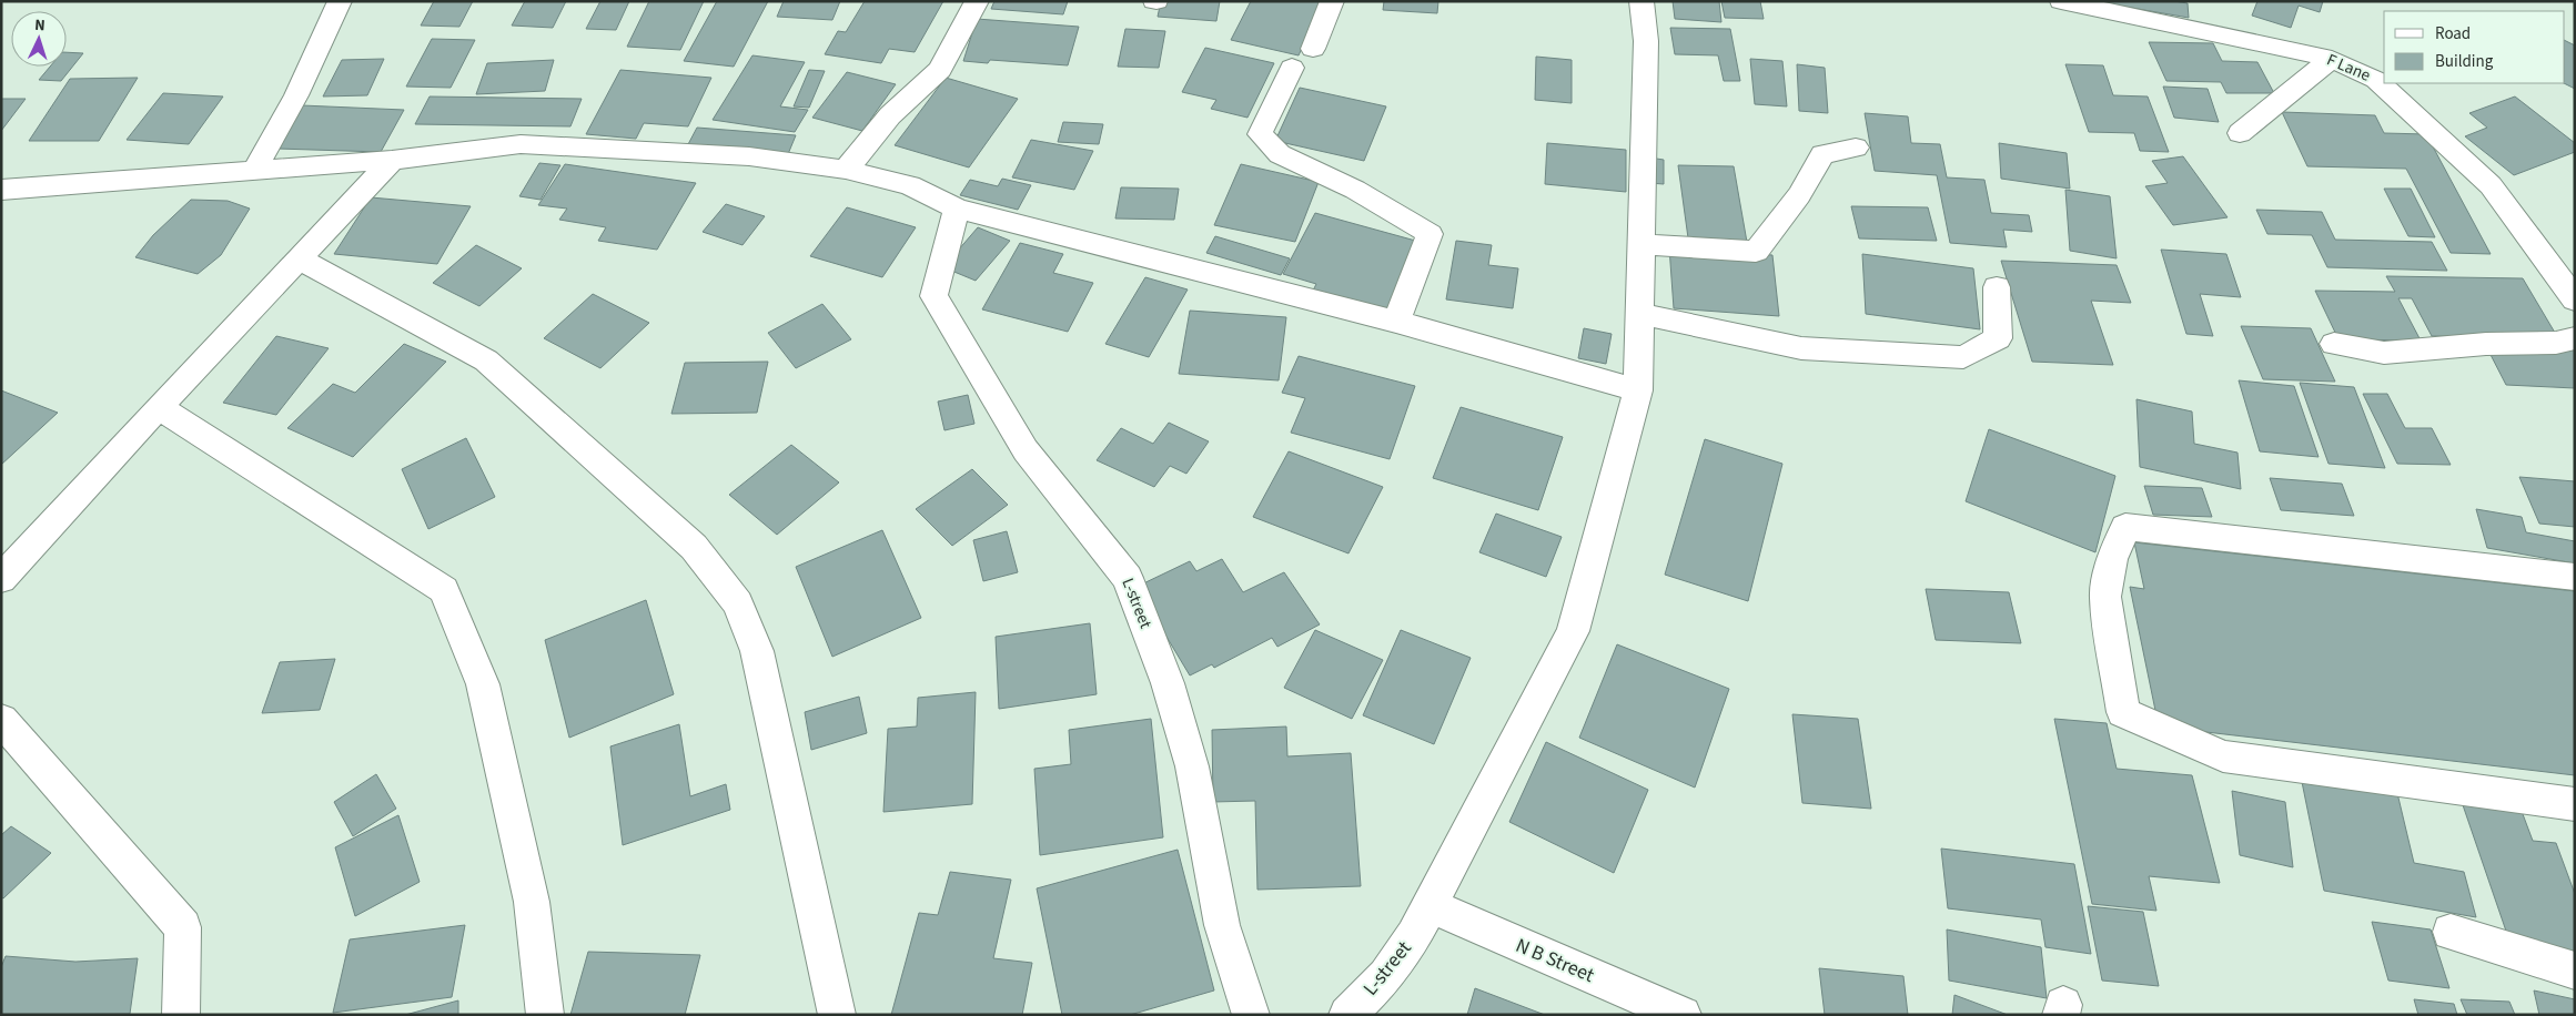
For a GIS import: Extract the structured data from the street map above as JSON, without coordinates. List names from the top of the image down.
{
  "streets": {
    "street": ["F Lane", "L-street", "N B Street"]
  },
  "crossings": [
    ["L-street", "N B Street"]
  ],
  "legend": ["Road", "Building"],
  "north": "top"
}
